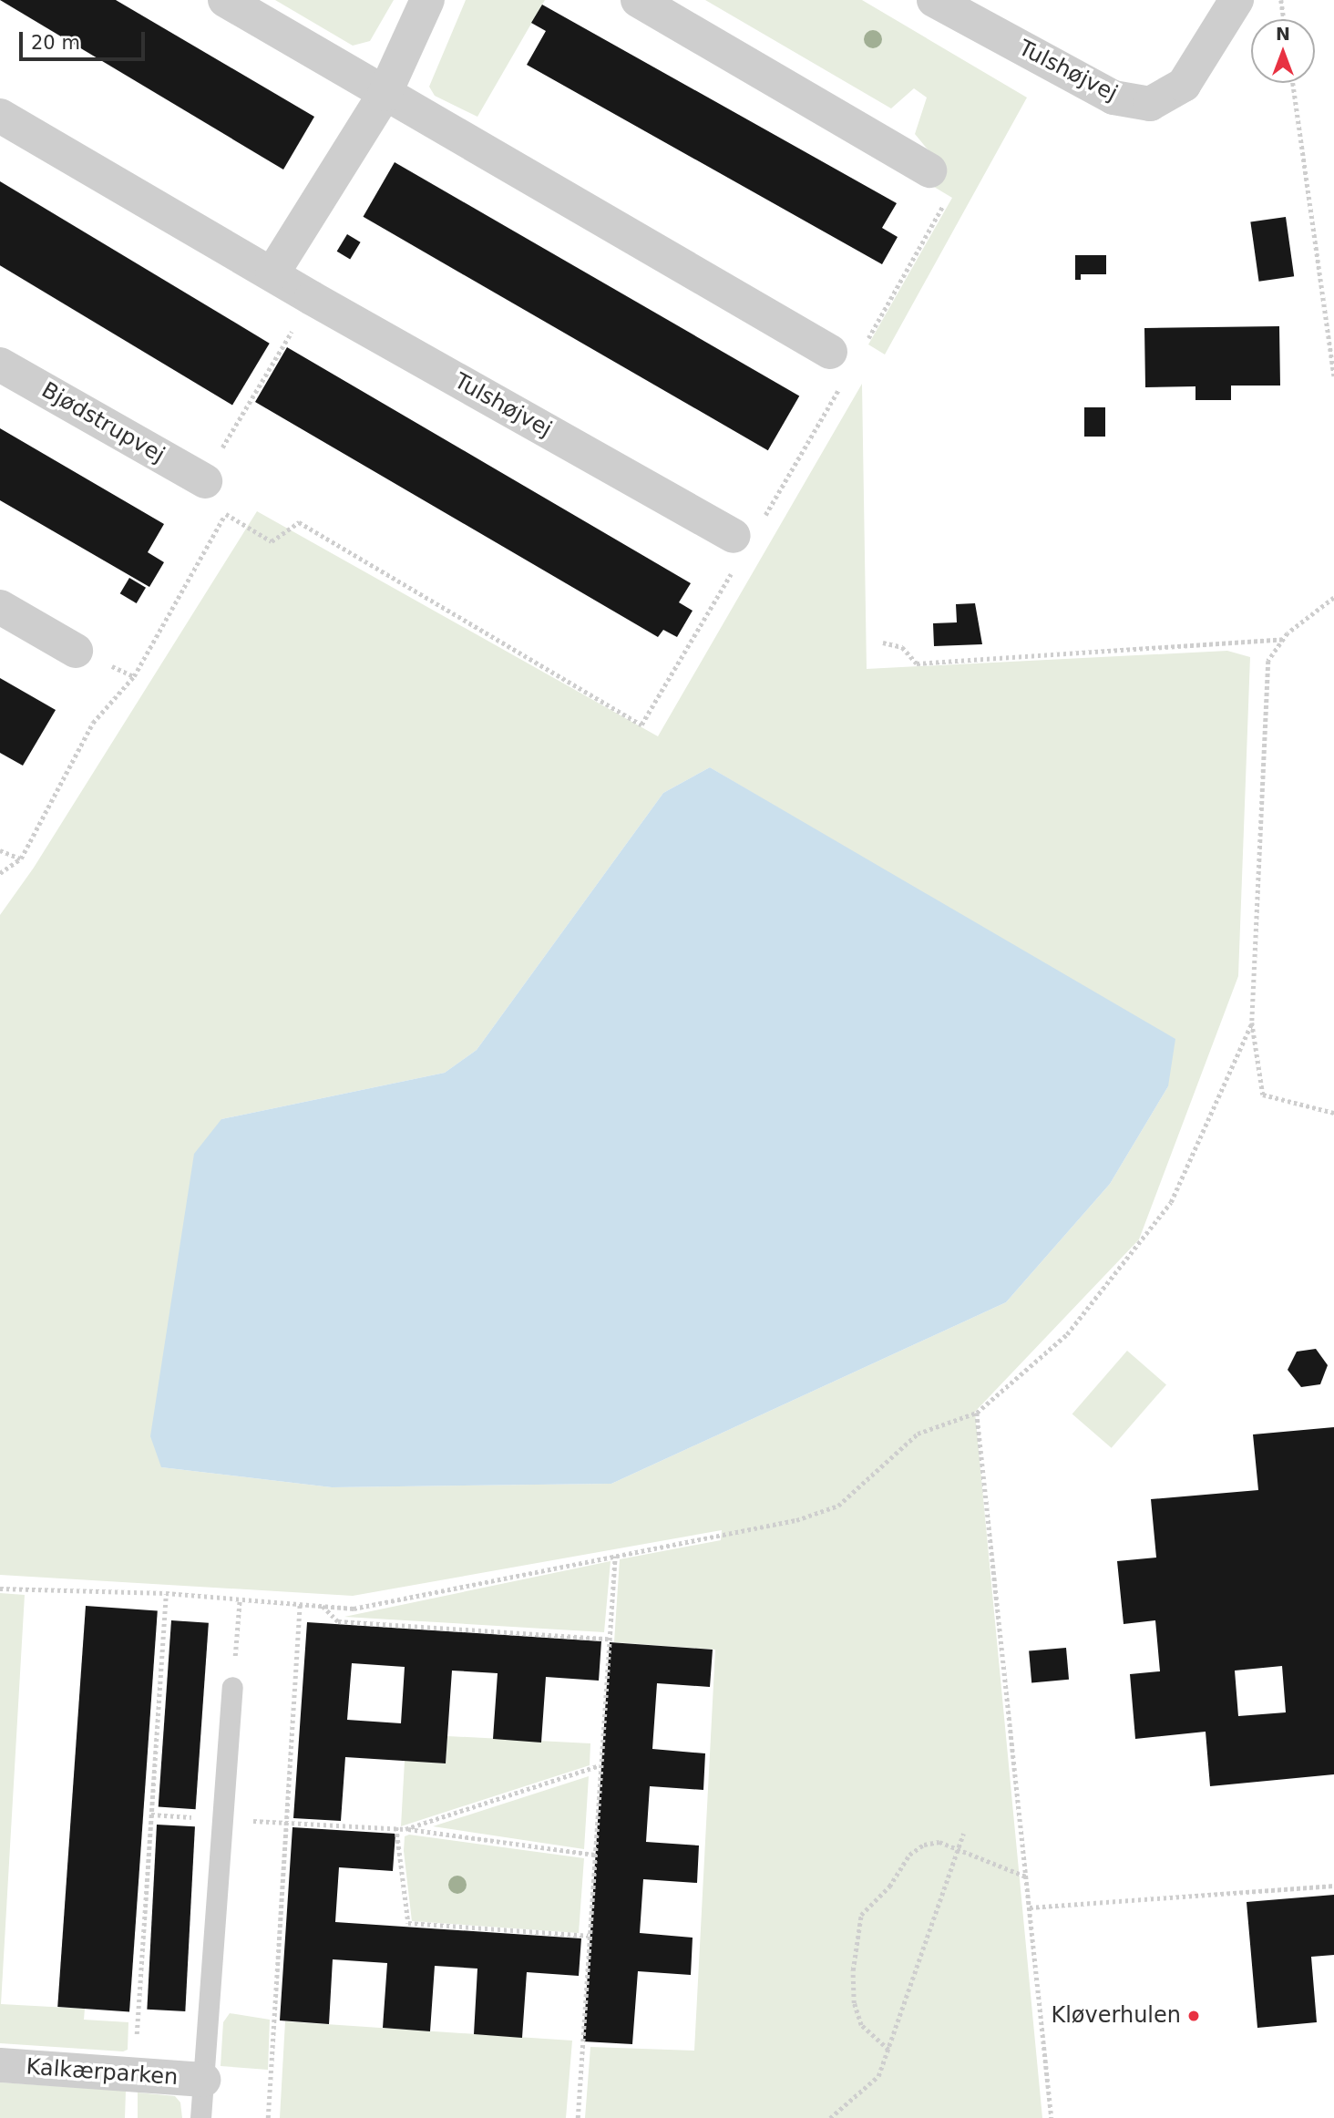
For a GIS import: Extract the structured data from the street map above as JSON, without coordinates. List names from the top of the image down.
{
  "streets": {
    "street": ["Tulshøjvej", "Bjødstrupvej", "Kalkærparken"]
  },
  "places": ["Kløverhulen"],
  "scale_bar": "20 m",
  "north": "top"
}
